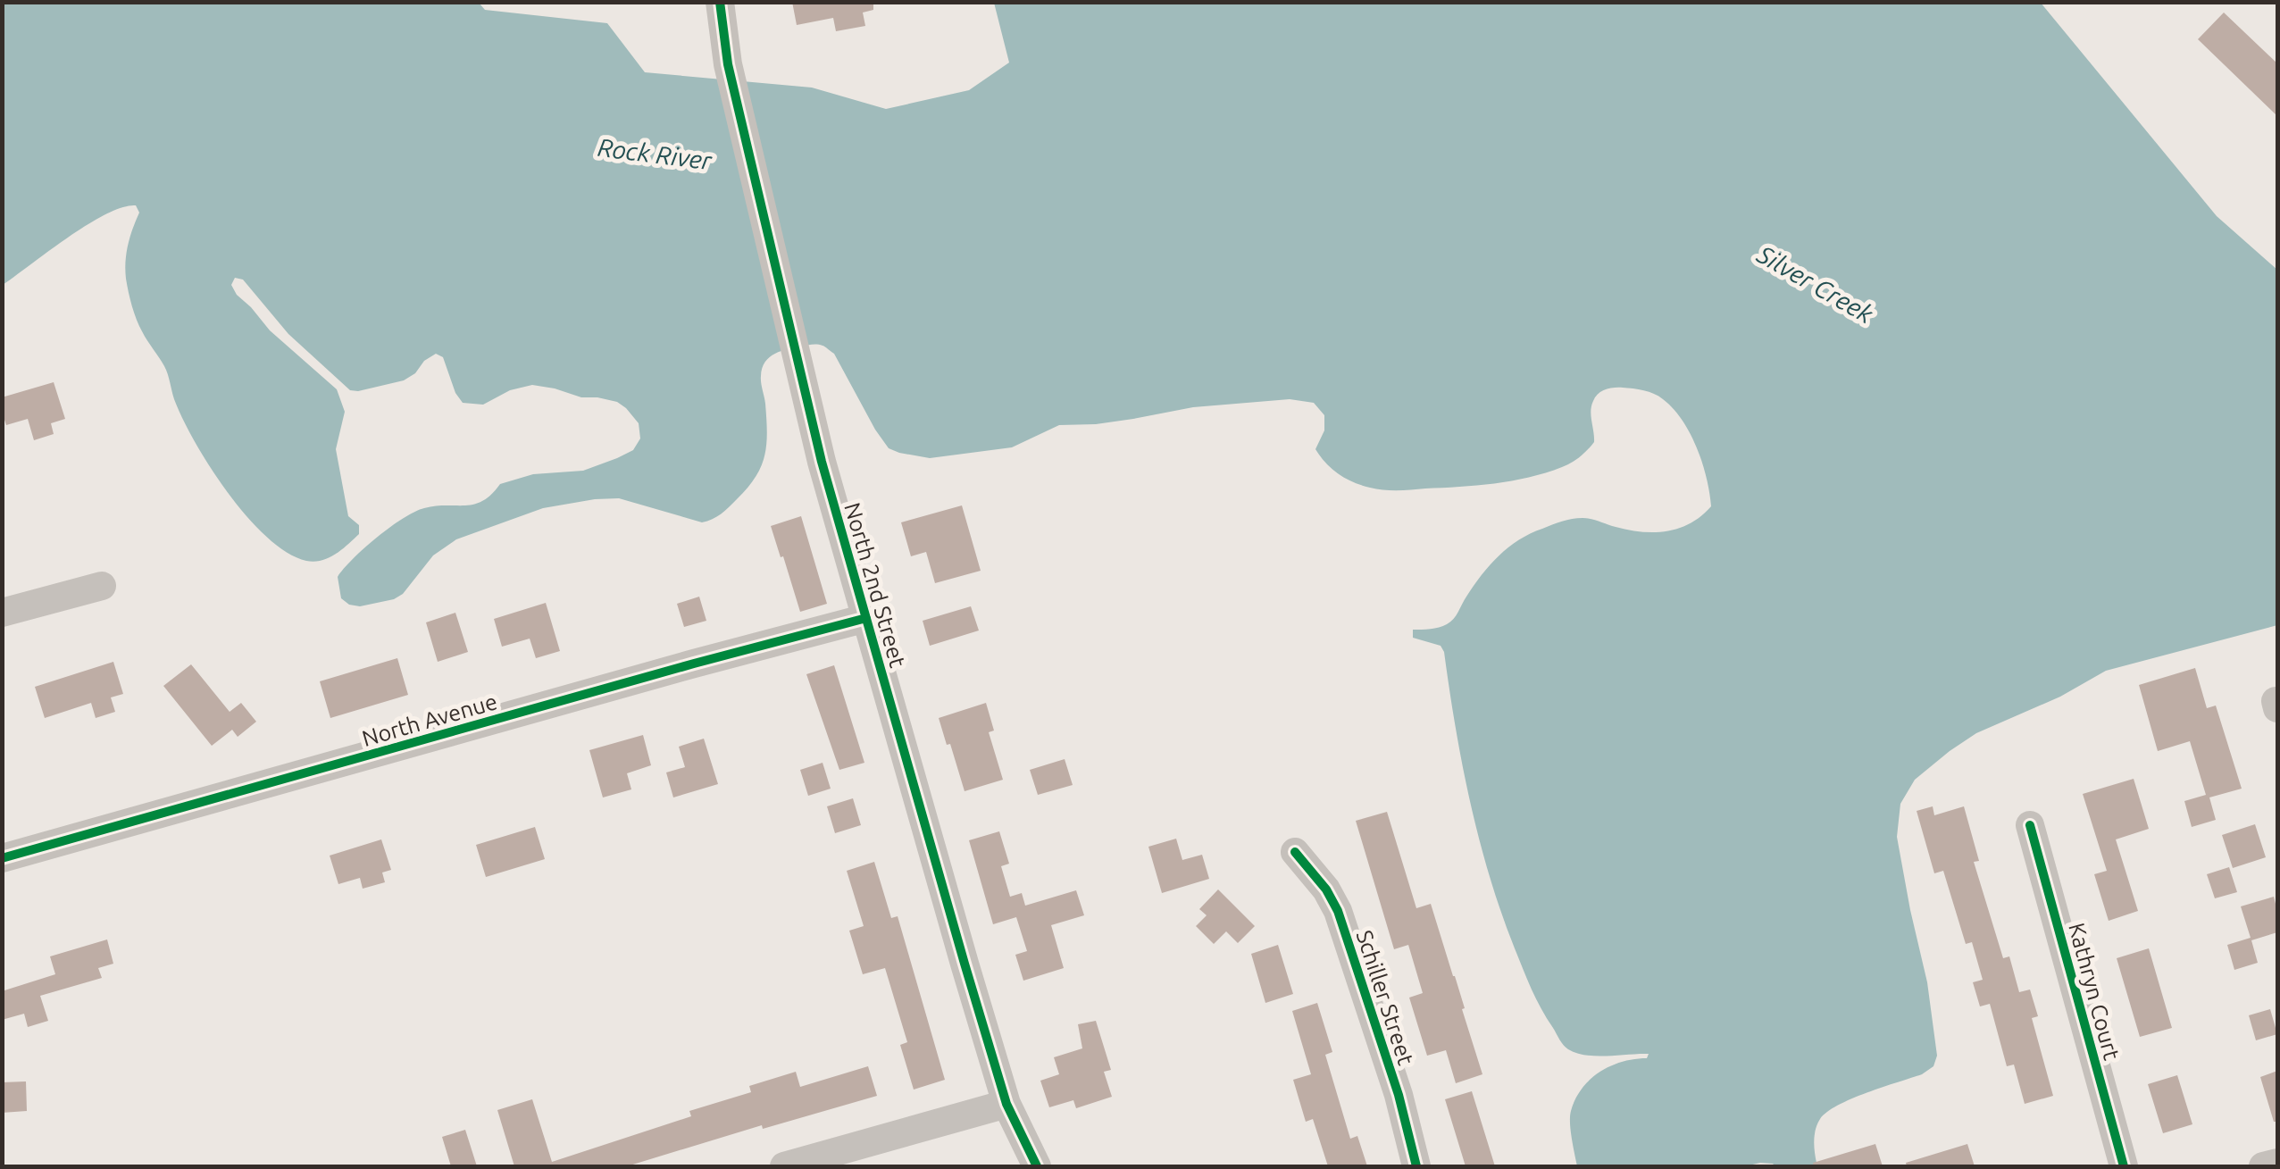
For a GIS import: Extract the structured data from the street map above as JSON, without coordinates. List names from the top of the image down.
{
  "streets": {
    "street": [
      "North 2nd Street",
      "North Avenue",
      "Kathryn Court",
      "Schiller Street"
    ]
  },
  "crossings": [
    ["North 2nd Street", "North Avenue"]
  ],
  "water": ["Rock River", "Silver Creek"]
}
